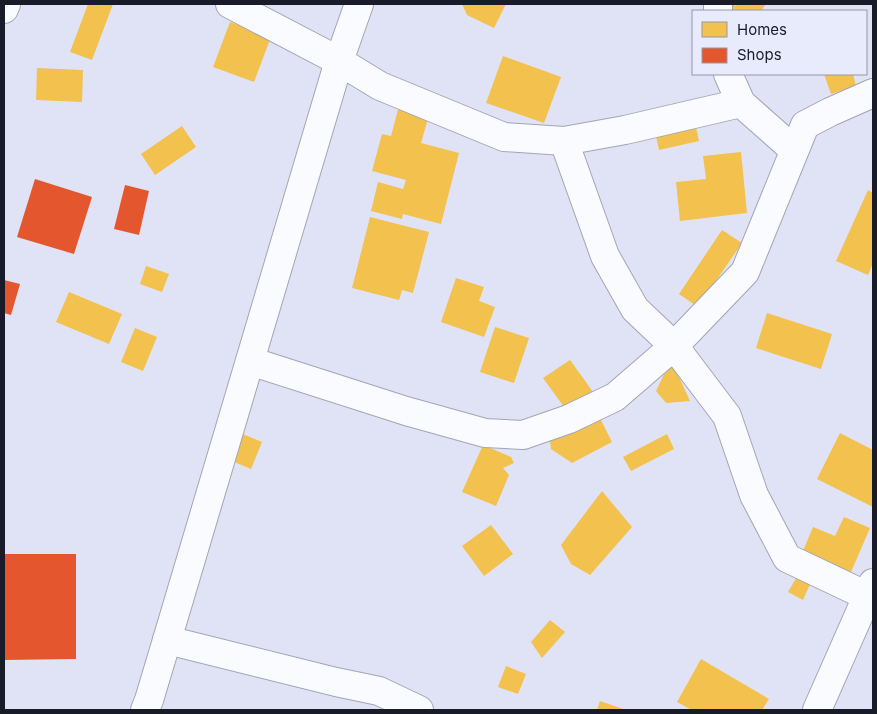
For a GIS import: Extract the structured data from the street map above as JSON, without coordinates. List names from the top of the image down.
{
  "legend": ["Homes", "Shops"]
}
